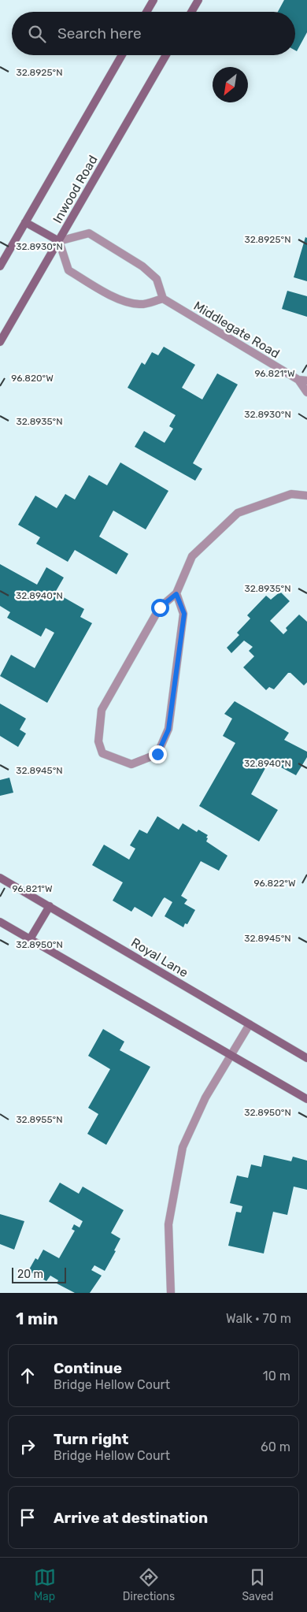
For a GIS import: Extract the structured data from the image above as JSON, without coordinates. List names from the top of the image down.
{
  "streets": {
    "main road": ["Inwood Road", "Royal Lane"],
    "street": ["Middlegate Road"]
  },
  "scale_bar": "20 m",
  "north": "bottom left",
  "page": {
    "search": "Search here",
    "scale": "20 m",
    "heading": ["1 min", "Walk · 70 m"],
    "list": [
      ["Continue", "Bridge Hellow Court", "10 m"],
      ["Turn right", "Bridge Hellow Court", "60 m"],
      "Arrive at destination"
    ],
    "nav": ["Map", "Directions", "Saved"]
  },
  "coordinates": [
    "32.8925°N",
    "32.8930°N",
    "96.821°W",
    "96.820°W",
    "32.8935°N",
    "32.8940°N",
    "32.8945°N",
    "96.822°W",
    "32.8950°N",
    "32.8955°N"
  ]
}
